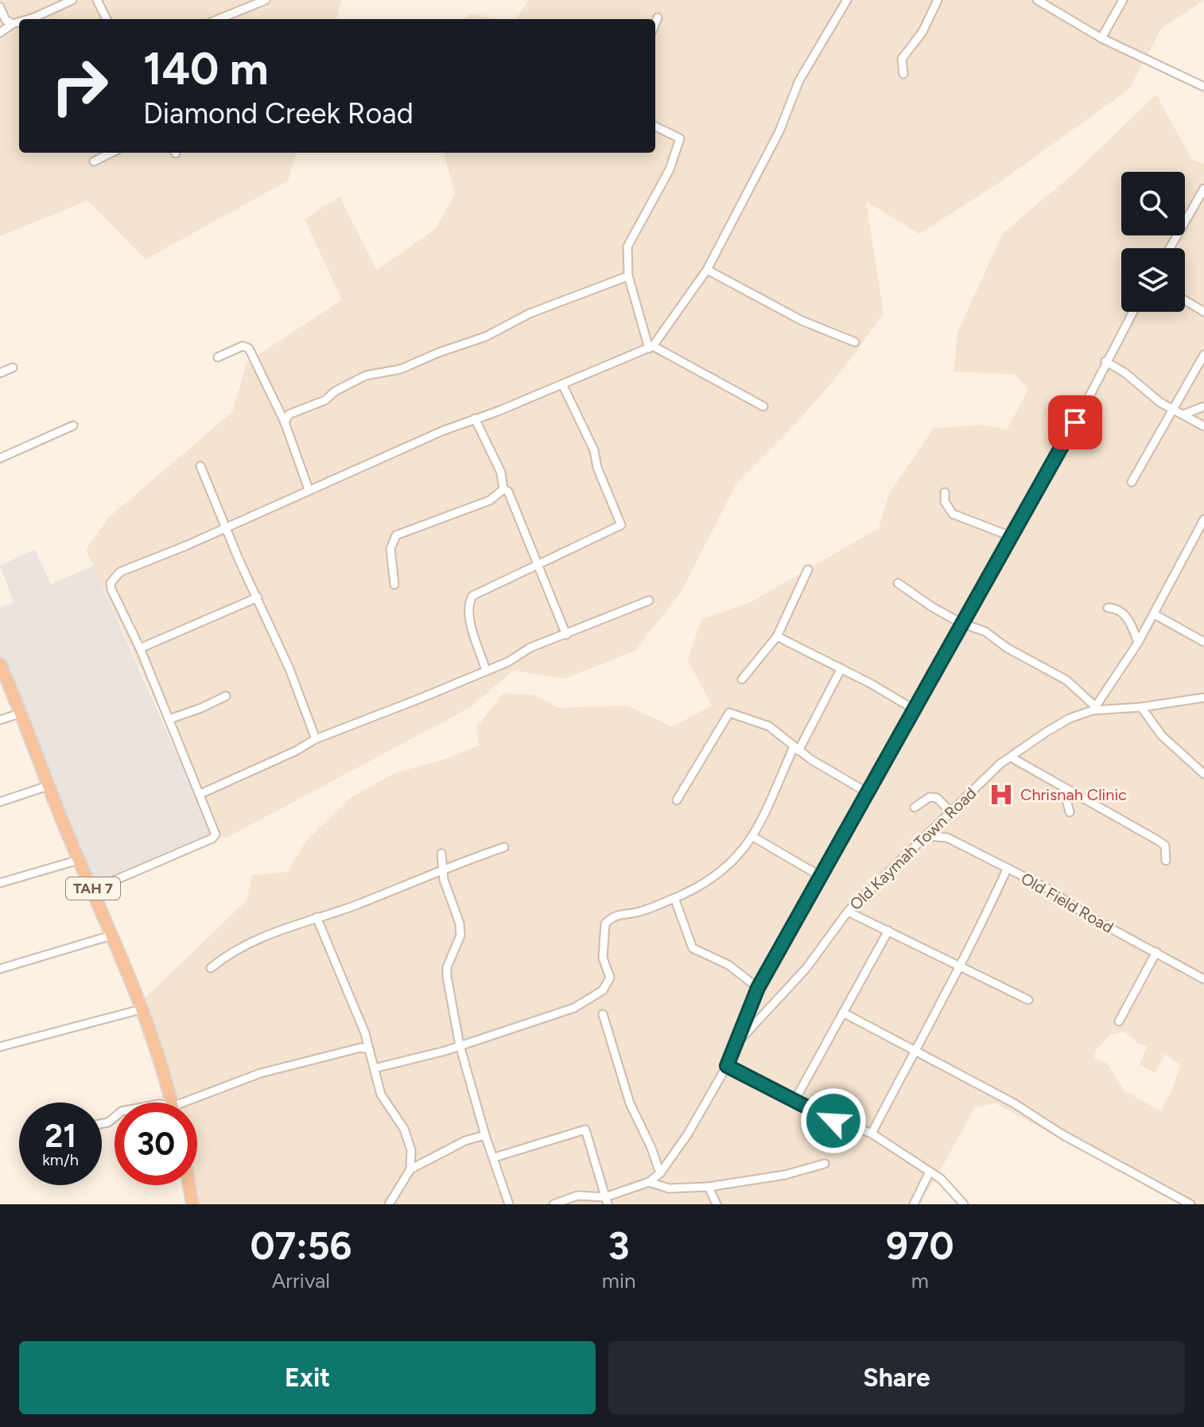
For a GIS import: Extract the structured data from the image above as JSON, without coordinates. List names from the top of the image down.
{
  "streets": {
    "highway": ["TAH 7"],
    "street": ["Old Kaymah Town Road", "Old Field Road"]
  },
  "crossings": [
    ["Old Kaymah Town Road", "Old Field Road"]
  ],
  "places": {
    "hospital": ["Chrisnah Clinic"]
  },
  "page": {
    "turn": ["140 m", "Diamond Creek Road"],
    "speed": "21 km/h",
    "limit": "30",
    "eta": [
      "07:56",
      "Arrival",
      "3",
      "min",
      "970",
      "m"
    ],
    "buttons": ["Exit", "Share"]
  }
}
